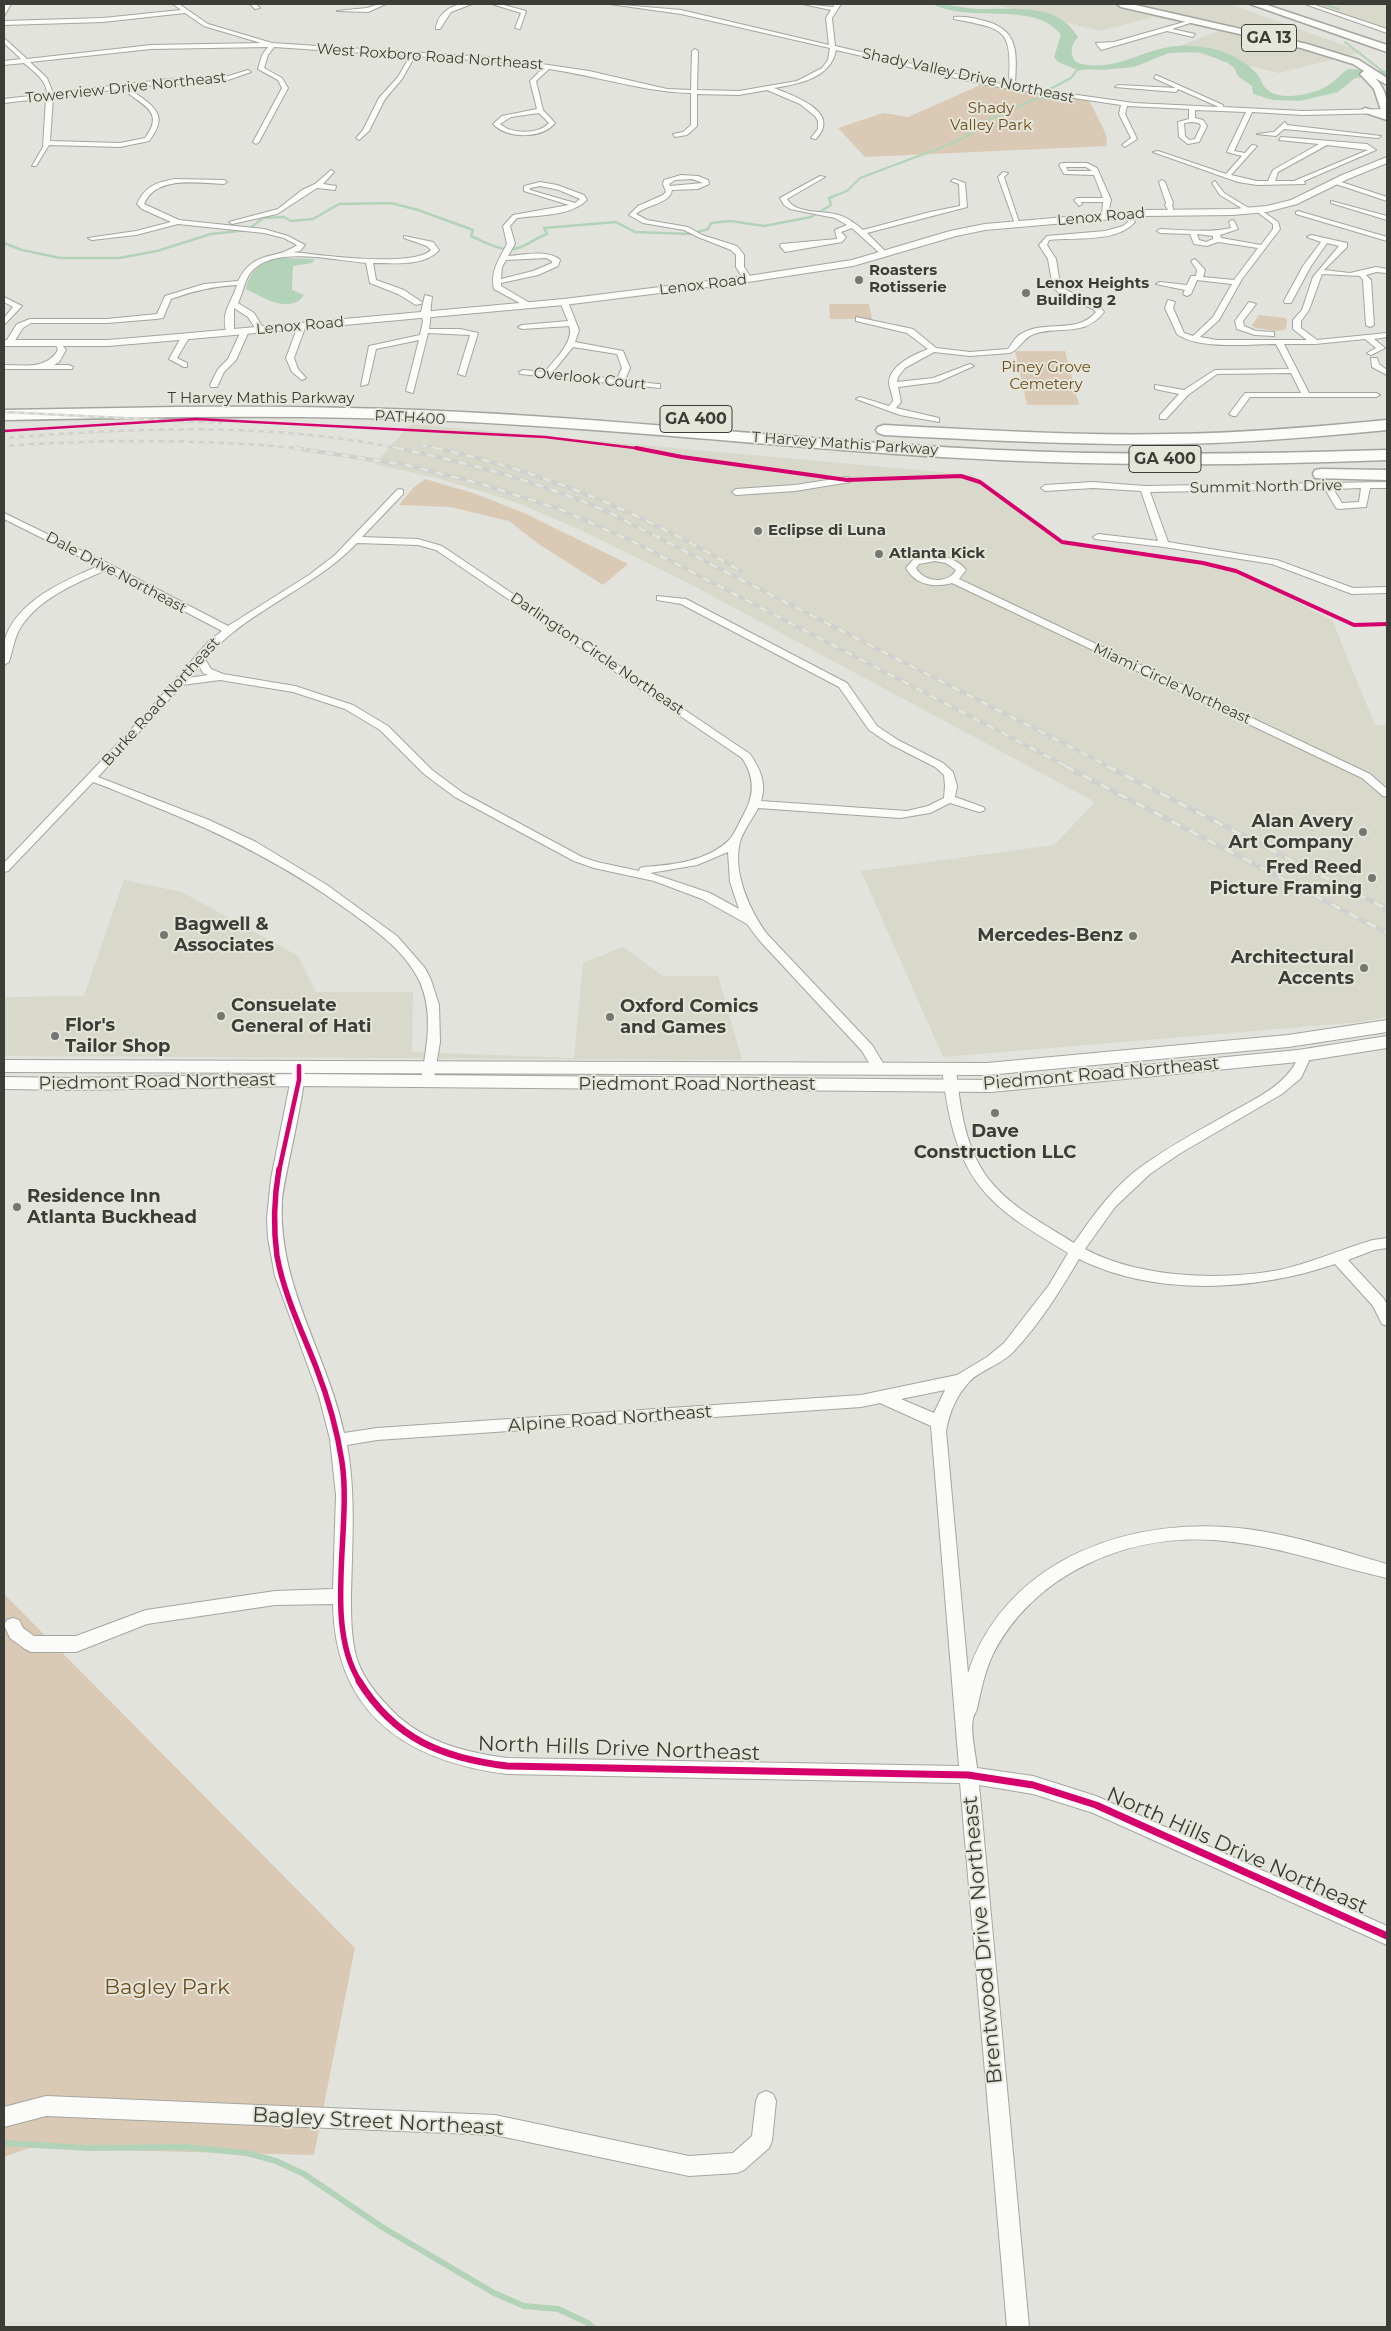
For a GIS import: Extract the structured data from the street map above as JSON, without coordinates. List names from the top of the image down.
{
  "streets": {
    "highway": ["T Harvey Mathis Parkway", "GA 400"],
    "main road": ["GA 13"],
    "street": [
      "West Roxboro Road Northeast",
      "Shady Valley Drive Northeast",
      "Towerview Drive Northeast",
      "Lenox Road",
      "Overlook Court",
      "Summit North Drive",
      "Dale Drive Northeast",
      "Darlington Circle Northeast",
      "Miami Circle Northeast",
      "Burke Road Northeast",
      "Piedmont Road Northeast",
      "Alpine Road Northeast",
      "North Hills Drive Northeast",
      "Brentwood Drive Northeast",
      "Bagley Street Northeast"
    ],
    "cycle path": ["PATH400"]
  },
  "crossings": [
    ["West Roxboro Road Northeast", "Shady Valley Drive Northeast"],
    ["Dale Drive Northeast", "Burke Road Northeast"],
    ["Darlington Circle Northeast", "Burke Road Northeast"],
    ["Piedmont Road Northeast", "Alpine Road Northeast"],
    ["Piedmont Road Northeast", "North Hills Drive Northeast"],
    ["Alpine Road Northeast", "North Hills Drive Northeast"],
    ["Alpine Road Northeast", "Brentwood Drive Northeast"],
    ["North Hills Drive Northeast", "Brentwood Drive Northeast"]
  ],
  "parks": ["Shady Valley Park", "Piney Grove Cemetery", "Bagley Park"],
  "places": [
    "Roasters Rotisserie",
    "Lenox Heights Building 2",
    "Eclipse di Luna",
    "Atlanta Kick",
    "Alan Avery Art Company",
    "Fred Reed Picture Framing",
    "Bagwell & Associates",
    "Mercedes-Benz",
    "Architectural Accents",
    "Consuelate General of Hati",
    "Oxford Comics and Games",
    "Flor's Tailor Shop",
    "Dave Construction LLC",
    "Residence Inn Atlanta Buckhead"
  ]
}
